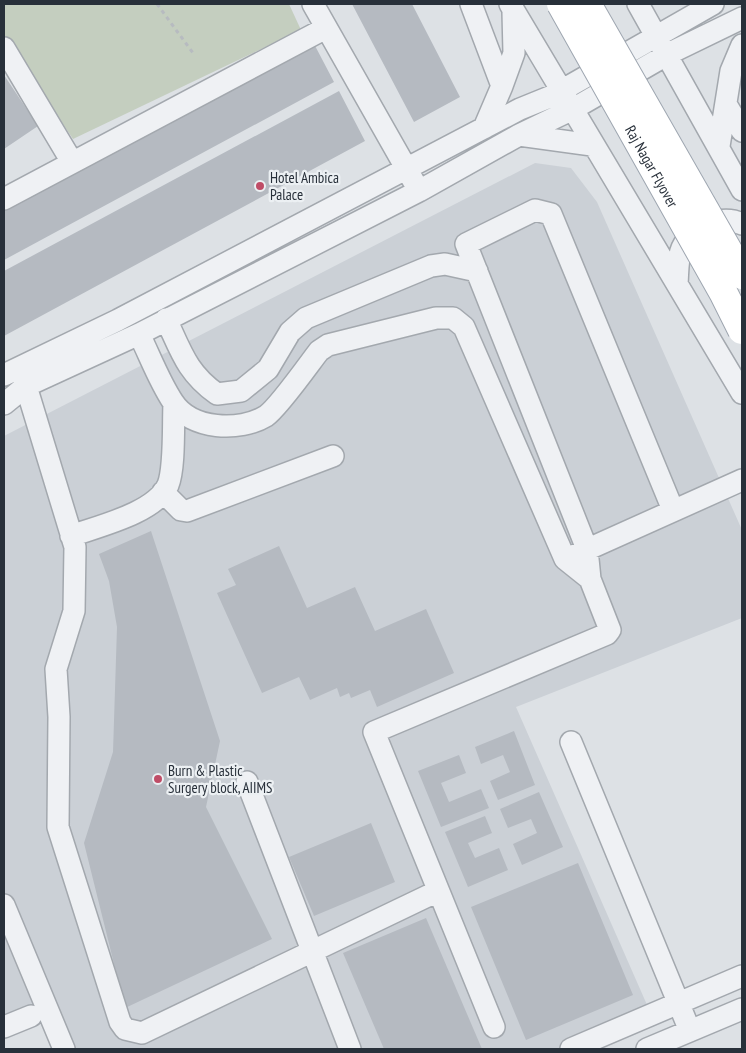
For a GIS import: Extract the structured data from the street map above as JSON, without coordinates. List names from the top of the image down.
{
  "streets": {
    "main road": ["Raj Nagar Flyover"]
  },
  "places": ["Hotel Ambica Palace", "Burn & Plastic Surgery block, AIIMS"]
}
